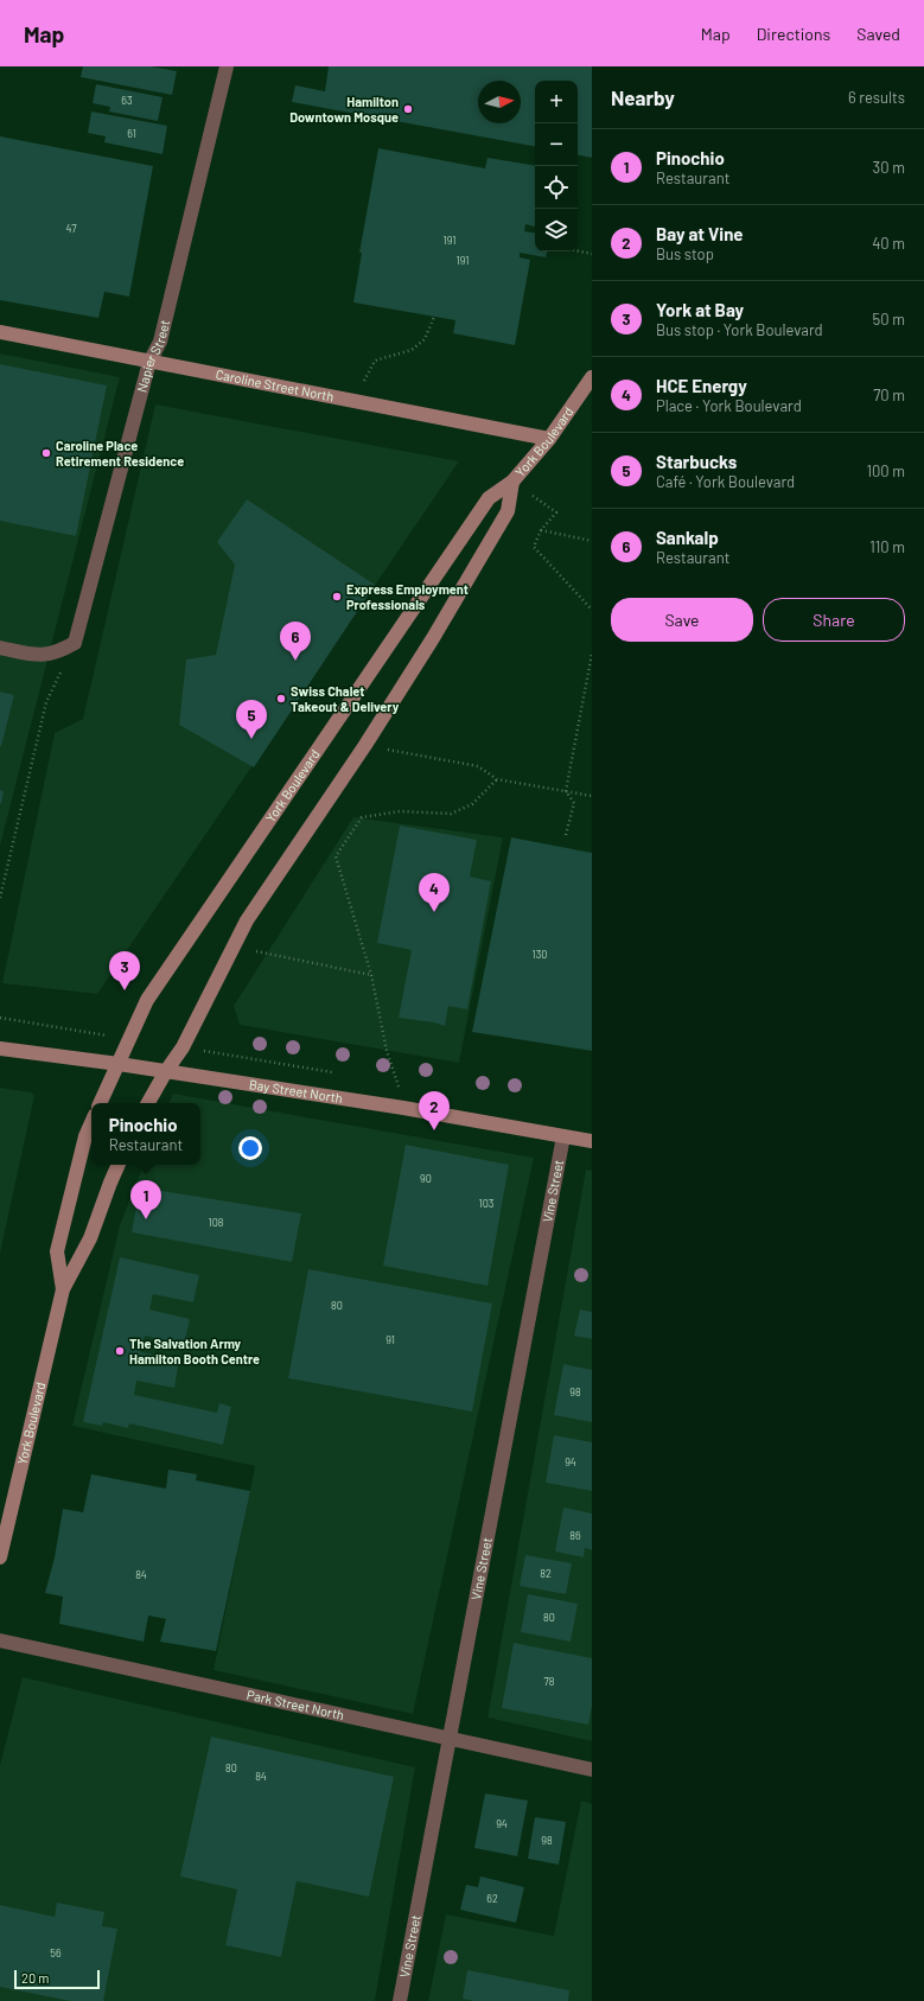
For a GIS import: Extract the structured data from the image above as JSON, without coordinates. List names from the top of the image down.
{
  "streets": {
    "main road": ["Caroline Street North", "York Boulevard", "Bay Street North"],
    "street": ["Napier Street", "Vine Street", "Park Street North"]
  },
  "crossings": [
    ["Napier Street", "Caroline Street North"],
    ["Caroline Street North", "York Boulevard"],
    ["York Boulevard", "Bay Street North"],
    ["Bay Street North", "Vine Street"],
    ["Vine Street", "Park Street North"]
  ],
  "places": [
    "Hamilton Downtown Mosque",
    "Caroline Place Retirement Residence",
    "Express Employment Professionals",
    "Swiss Chalet Takeout & Delivery",
    "The Salvation Army Hamilton Booth Centre"
  ],
  "house_numbers": [
    "63",
    "61",
    "47",
    "191",
    "191",
    "130",
    "90",
    "103",
    "108",
    "80",
    "91",
    "98",
    "94",
    "86",
    "82",
    "84",
    "80",
    "78",
    "80",
    "84",
    "94",
    "98",
    "62",
    "56"
  ],
  "scale_bar": "20 m",
  "north": "right",
  "page": {
    "header": "Map",
    "nav": ["Map", "Directions", "Saved"],
    "heading": ["Nearby", "6 results"],
    "map_buttons": ["+", "−"],
    "list": [
      {
        "mark": "1",
        "name": "Pinochio",
        "note": "Restaurant",
        "value": "30 m"
      },
      {
        "mark": "2",
        "name": "Bay at Vine",
        "note": "Bus stop",
        "value": "40 m"
      },
      {
        "mark": "3",
        "name": "York at Bay",
        "note": "Bus stop · York Boulevard",
        "value": "50 m"
      },
      {
        "mark": "4",
        "name": "HCE Energy",
        "note": "Place · York Boulevard",
        "value": "70 m"
      },
      {
        "mark": "5",
        "name": "Starbucks",
        "note": "Café · York Boulevard",
        "value": "100 m"
      },
      {
        "mark": "6",
        "name": "Sankalp",
        "note": "Restaurant",
        "value": "110 m"
      }
    ],
    "buttons": ["Save", "Share"],
    "pins": [
      "6",
      "5",
      "4",
      "3",
      "2",
      "1"
    ],
    "popup": ["Pinochio", "Restaurant"],
    "scale": "20 m"
  }
}
